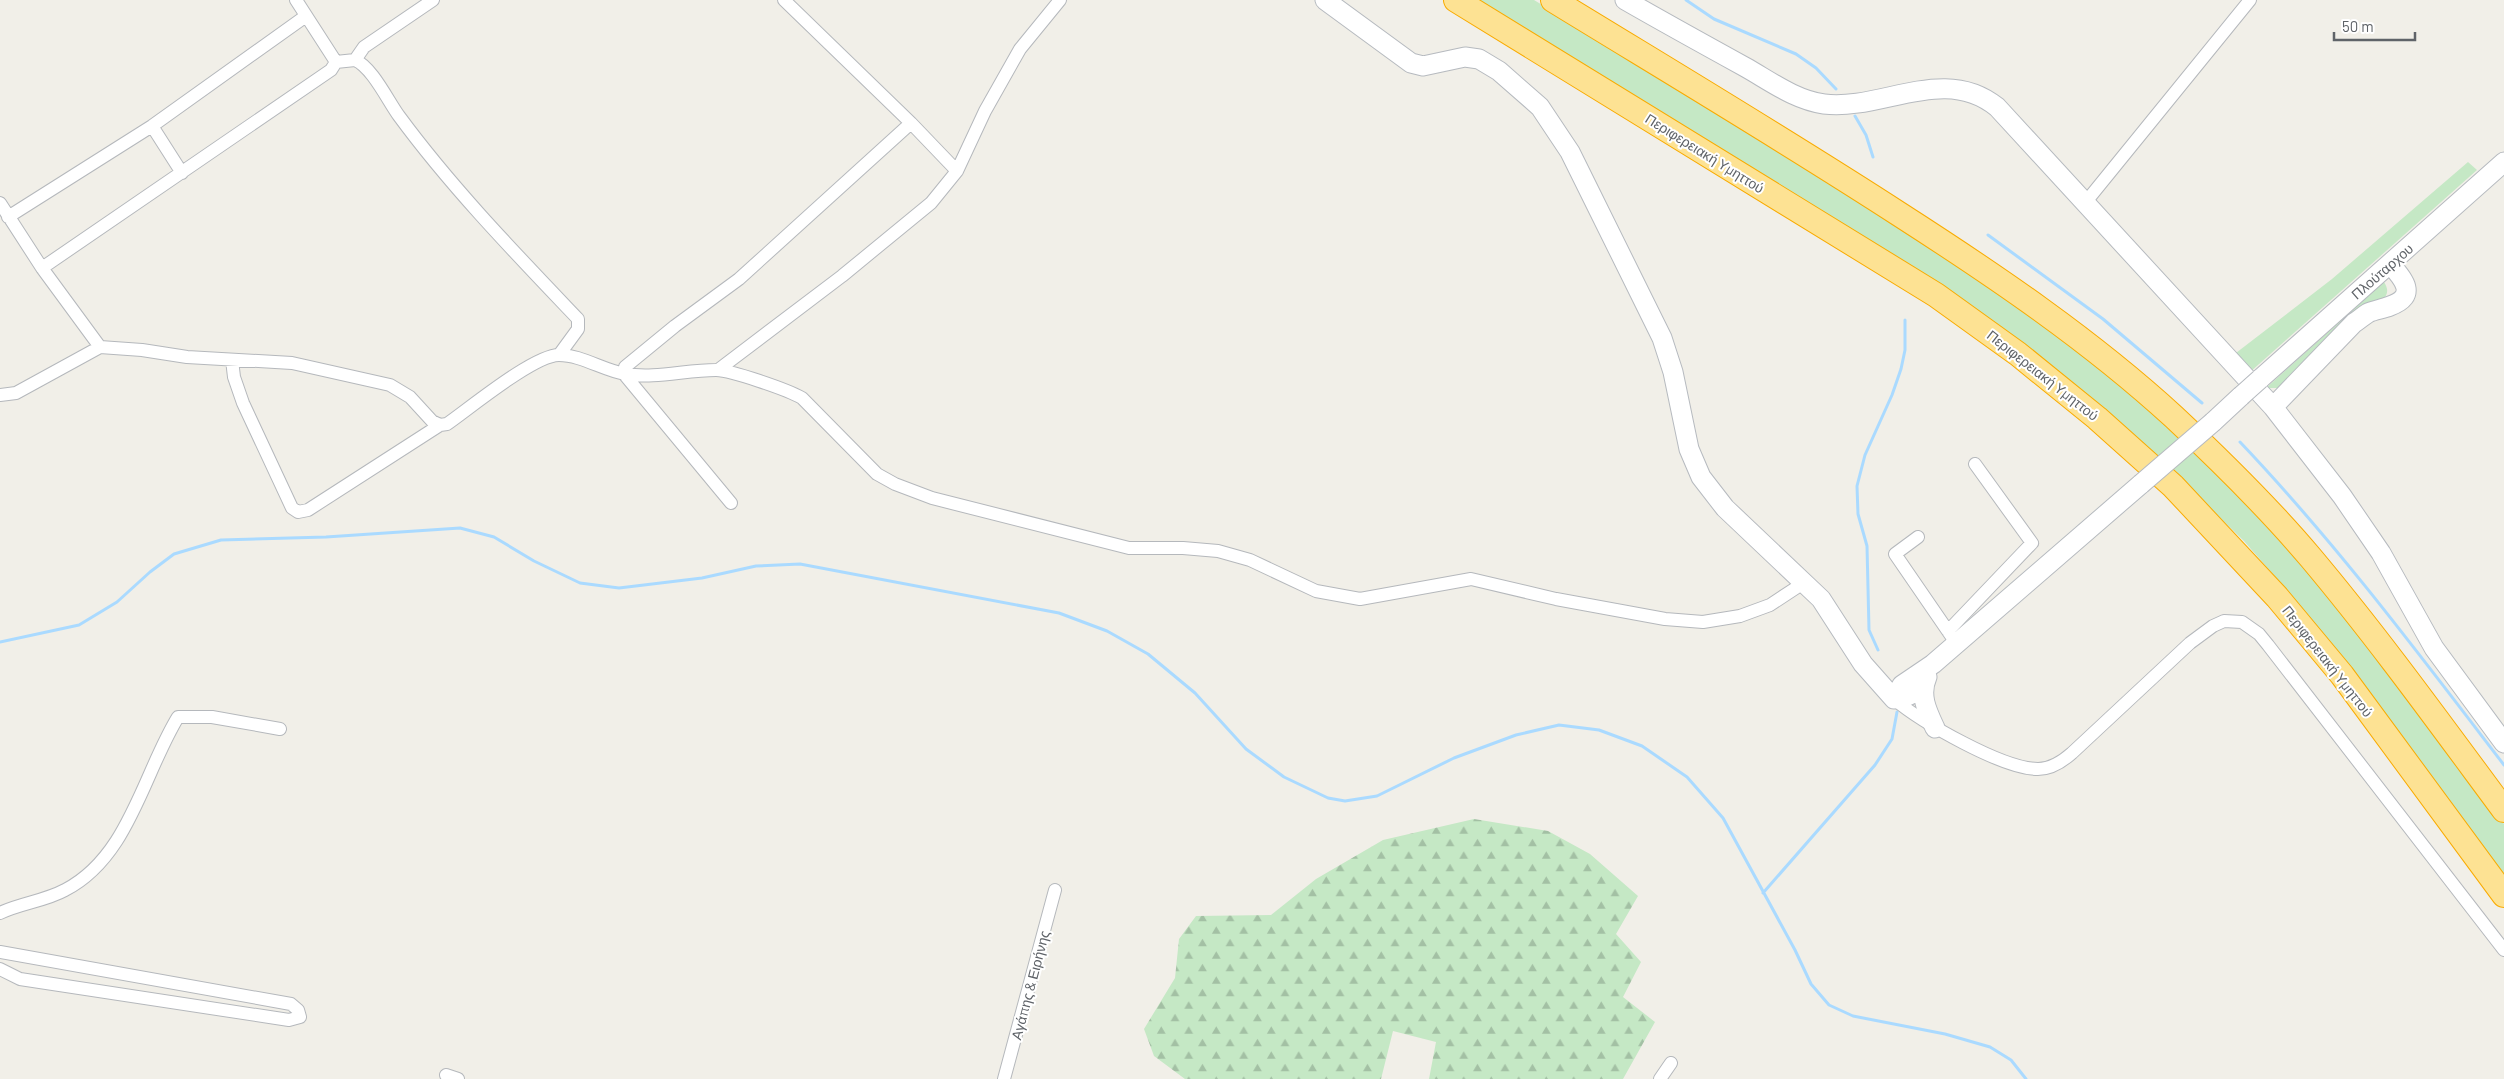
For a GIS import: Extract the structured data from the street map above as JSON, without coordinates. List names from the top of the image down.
{
  "streets": {
    "highway": ["Περιφερειακή Υμηττού"],
    "street": ["Πλούταρχου", "Αγάπης & Ειρήνης"]
  },
  "scale_bar": "50 m"
}
